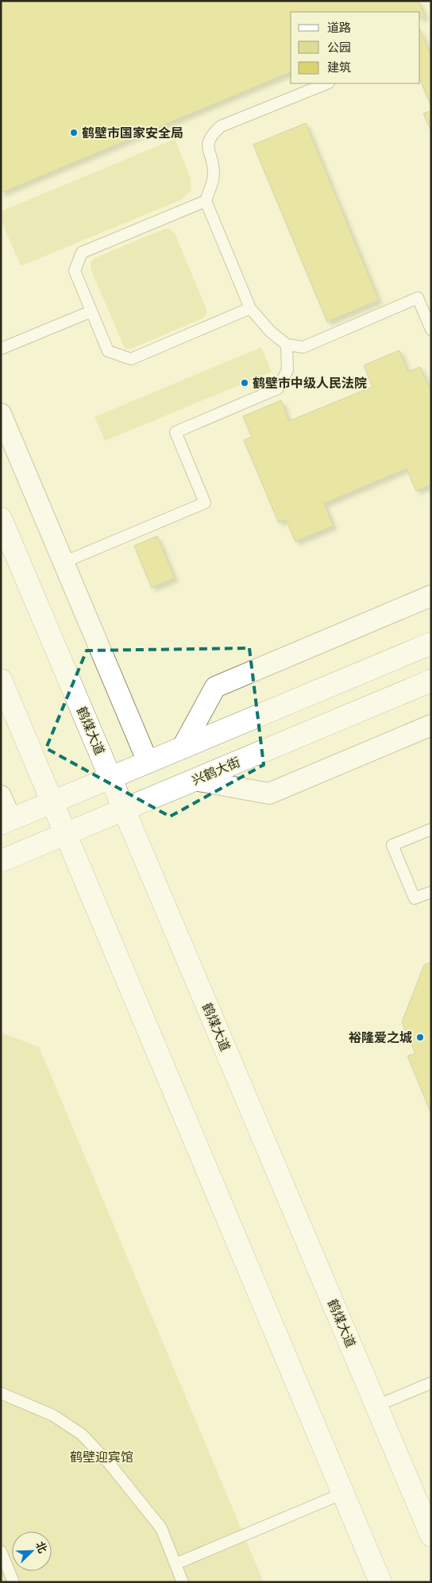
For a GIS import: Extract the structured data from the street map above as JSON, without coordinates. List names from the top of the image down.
{
  "streets": {
    "main road": ["鹤煤大道", "兴鹤大街"]
  },
  "crossings": [
    ["鹤煤大道", "兴鹤大街"]
  ],
  "parks": ["鹤壁迎宾馆"],
  "places": ["鹤壁市国家安全局", "鹤壁市中级人民法院", "裕隆爱之城"],
  "legend": ["道路", "公园", "建筑"],
  "north": "top right"
}
